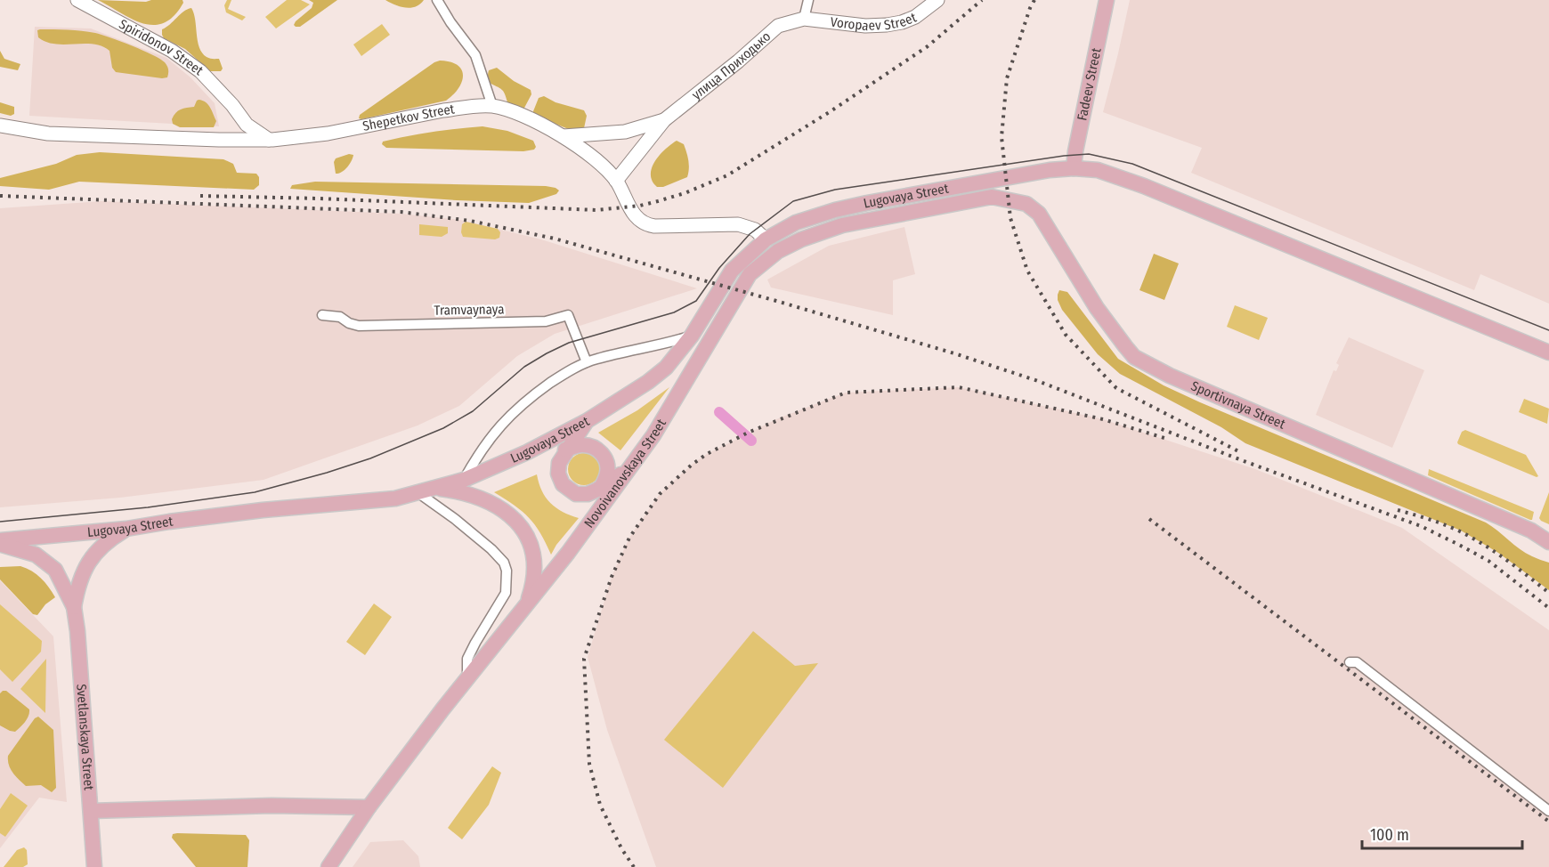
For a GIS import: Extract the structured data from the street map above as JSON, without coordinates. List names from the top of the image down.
{
  "streets": {
    "main road": [
      "Voropaev Street",
      "Spiridonov Street",
      "улица Приходько",
      "Fadeev Street",
      "Shepetkov Street",
      "Lugovaya Street",
      "Sportivnaya Street",
      "Novoivanovskaya Street",
      "Svetlanskaya Street"
    ],
    "street": ["Tramvaynaya"]
  },
  "crossings": [
    ["Voropaev Street", "улица Приходько"],
    ["Spiridonov Street", "Shepetkov Street"],
    ["улица Приходько", "Shepetkov Street"],
    ["Fadeev Street", "Lugovaya Street"],
    ["Shepetkov Street", "Lugovaya Street"],
    ["Sportivnaya Street", "Novoivanovskaya Street"]
  ],
  "scale_bar": "100 m"
}
